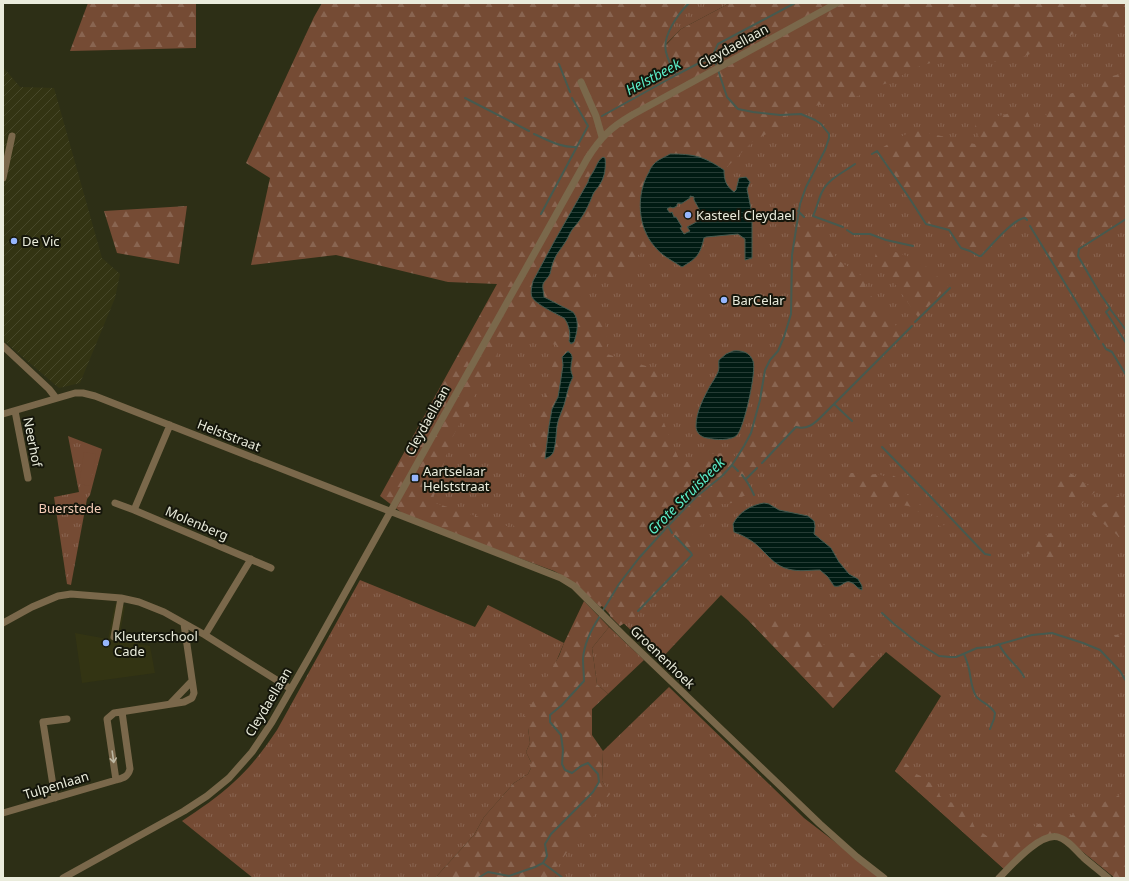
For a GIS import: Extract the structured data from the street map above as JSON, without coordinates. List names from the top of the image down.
{
  "streets": {
    "street": [
      "Cleydaellaan",
      "Helststraat",
      "Neerhof",
      "Molenberg",
      "Groenenhoek",
      "Tulpenlaan"
    ]
  },
  "crossings": [
    ["Cleydaellaan", "Helststraat"],
    ["Cleydaellaan", "Groenenhoek"],
    ["Helststraat", "Neerhof"],
    ["Helststraat", "Groenenhoek"]
  ],
  "water": ["Helstbeek", "Grote Struisbeek"],
  "parks": ["Buerstede"],
  "places": {
    "other": [
      "Kasteel Cleydael",
      "De Vic",
      "BarCelar",
      "Kleuterschool Cade"
    ],
    "transit": ["Aartselaar Helststraat"]
  }
}
